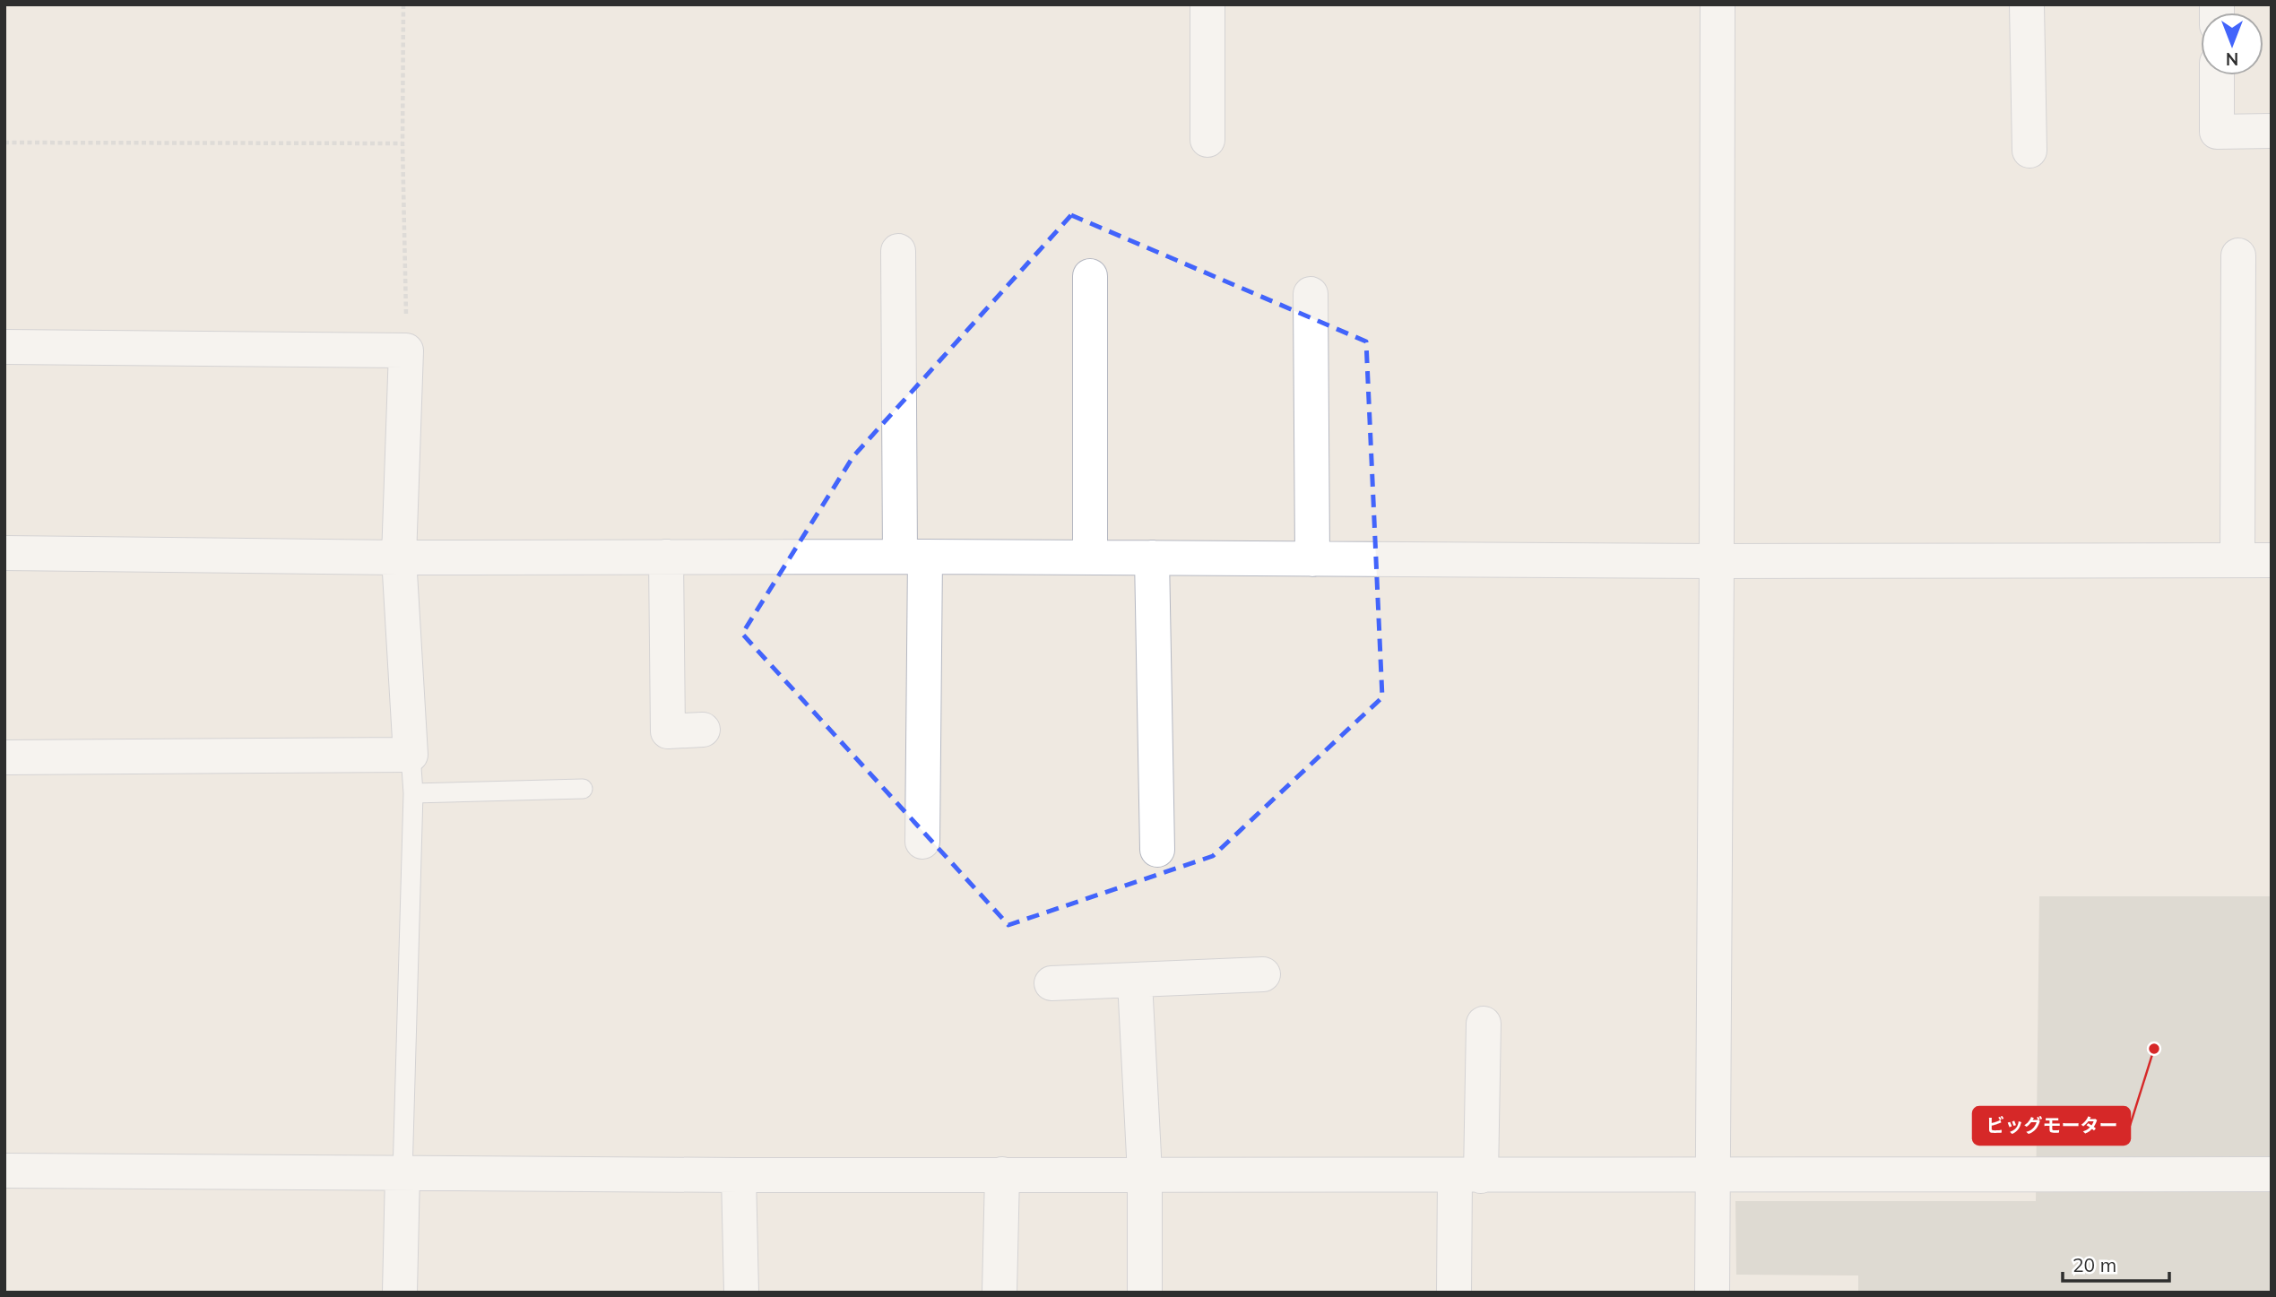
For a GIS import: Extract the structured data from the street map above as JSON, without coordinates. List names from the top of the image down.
{
  "places": ["ビッグモーター"],
  "scale_bar": "20 m",
  "north": "bottom"
}
